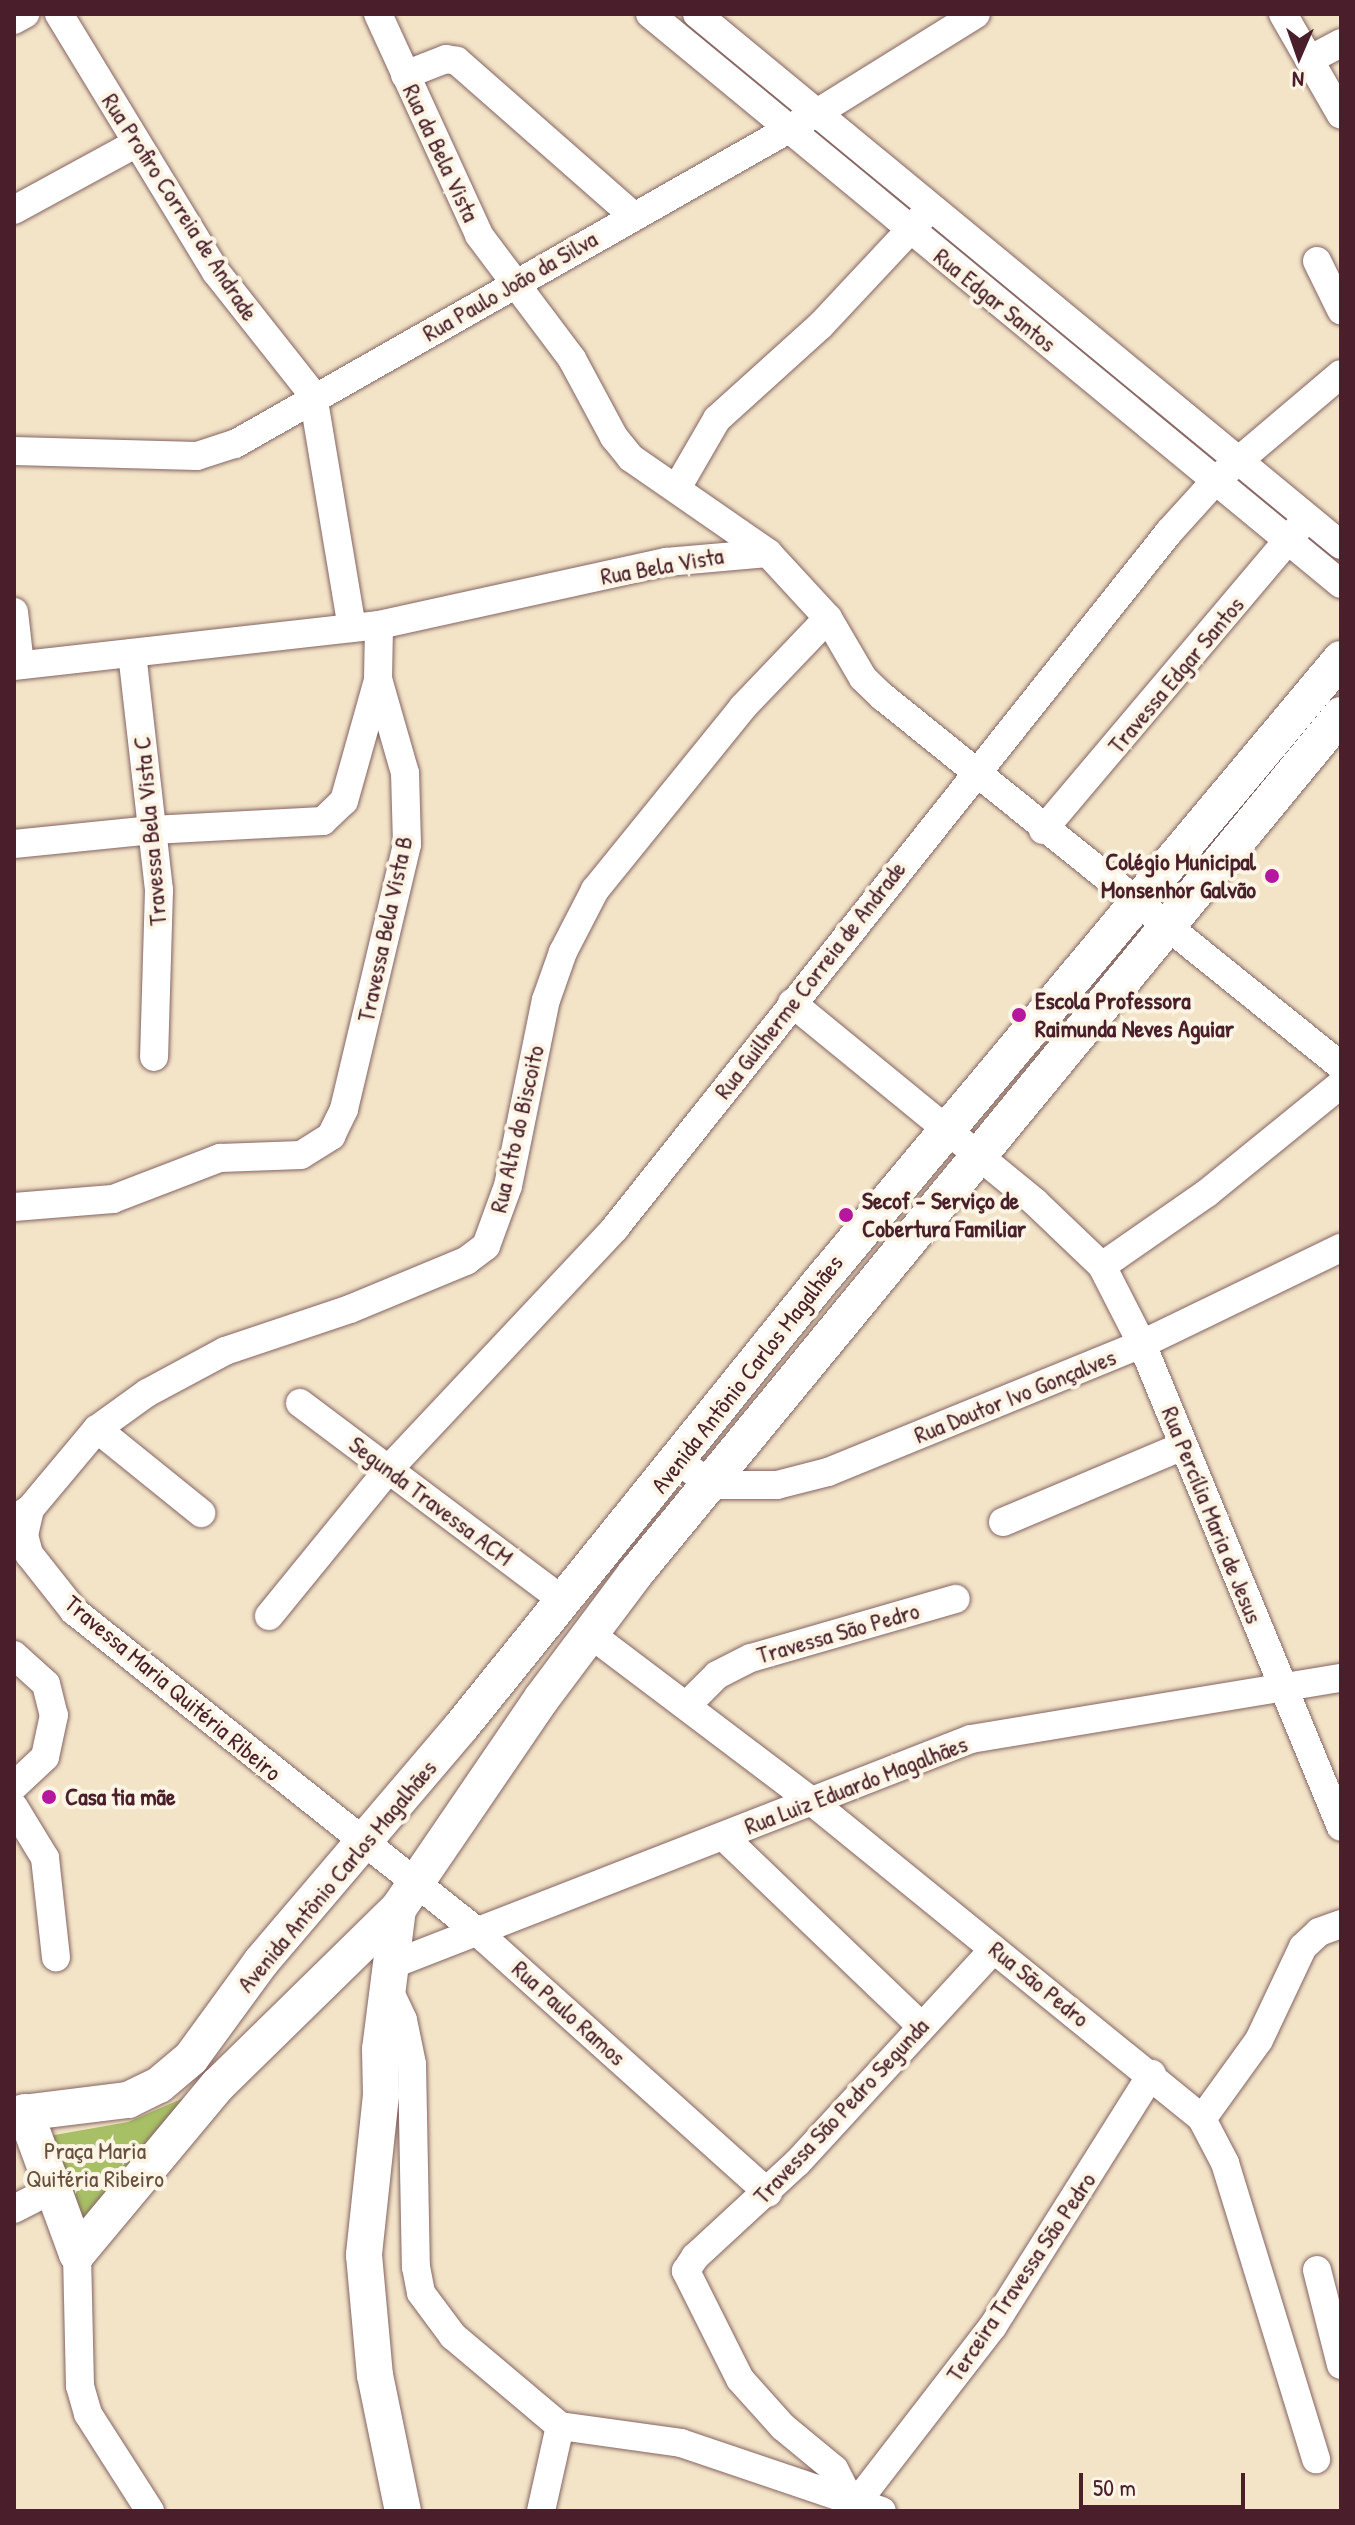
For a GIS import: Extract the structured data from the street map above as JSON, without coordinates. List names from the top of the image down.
{
  "streets": {
    "main road": ["Avenida Antônio Carlos Magalhães"],
    "street": [
      "Rua da Bela Vista",
      "Rua Profiro Correia de Andrade",
      "Rua Paulo João da Silva",
      "Rua Edgar Santos",
      "Rua Bela Vista",
      "Travessa Edgar Santos",
      "Travessa Bela Vista C",
      "Travessa Bela Vista B",
      "Rua Guilherme Correia de Andrade",
      "Rua Alto do Biscoito",
      "Rua Doutor Ivo Gonçalves",
      "Segunda Travessa ACM",
      "Rua Percília Maria de Jesus",
      "Travessa São Pedro",
      "Travessa Maria Quitéria Ribeiro",
      "Rua Luiz Eduardo Magalhães",
      "Rua São Pedro",
      "Rua Paulo Ramos",
      "Travessa São Pedro Segunda",
      "Terceira Travessa São Pedro"
    ]
  },
  "crossings": [
    ["Rua da Bela Vista", "Rua Paulo João da Silva"],
    ["Rua da Bela Vista", "Rua Bela Vista"],
    ["Rua Profiro Correia de Andrade", "Rua Paulo João da Silva"],
    ["Rua Profiro Correia de Andrade", "Rua Bela Vista"],
    ["Rua Profiro Correia de Andrade", "Travessa Bela Vista B"],
    ["Rua Paulo João da Silva", "Rua Edgar Santos"],
    ["Rua Edgar Santos", "Travessa Edgar Santos"],
    ["Rua Edgar Santos", "Rua Guilherme Correia de Andrade"],
    ["Rua Bela Vista", "Travessa Bela Vista C"],
    ["Rua Bela Vista", "Travessa Bela Vista B"],
    ["Rua Guilherme Correia de Andrade", "Segunda Travessa ACM"],
    ["Rua Guilherme Correia de Andrade", "Rua Percília Maria de Jesus"],
    ["Rua Alto do Biscoito", "Travessa Maria Quitéria Ribeiro"],
    ["Avenida Antônio Carlos Magalhães", "Rua Doutor Ivo Gonçalves"],
    ["Avenida Antônio Carlos Magalhães", "Segunda Travessa ACM"],
    ["Avenida Antônio Carlos Magalhães", "Rua Percília Maria de Jesus"],
    ["Avenida Antônio Carlos Magalhães", "Travessa Maria Quitéria Ribeiro"],
    ["Avenida Antônio Carlos Magalhães", "Rua Luiz Eduardo Magalhães"],
    ["Avenida Antônio Carlos Magalhães", "Rua São Pedro"],
    ["Avenida Antônio Carlos Magalhães", "Rua Paulo Ramos"],
    ["Rua Doutor Ivo Gonçalves", "Rua Percília Maria de Jesus"],
    ["Rua Percília Maria de Jesus", "Rua Luiz Eduardo Magalhães"],
    ["Travessa São Pedro", "Rua São Pedro"],
    ["Travessa Maria Quitéria Ribeiro", "Rua Paulo Ramos"],
    ["Rua Luiz Eduardo Magalhães", "Rua São Pedro"],
    ["Rua Luiz Eduardo Magalhães", "Rua Paulo Ramos"],
    ["Rua São Pedro", "Travessa São Pedro Segunda"],
    ["Rua São Pedro", "Terceira Travessa São Pedro"],
    ["Rua Paulo Ramos", "Travessa São Pedro Segunda"],
    ["Travessa São Pedro Segunda", "Terceira Travessa São Pedro"]
  ],
  "parks": ["Praça Maria Quitéria Ribeiro"],
  "places": [
    "Colégio Municipal Monsenhor Galvão",
    "Escola Professora Raimunda Neves Aguiar",
    "Secof - Serviço de Cobertura Familiar",
    "Casa tia mãe"
  ],
  "scale_bar": "50 m",
  "north": "bottom"
}
